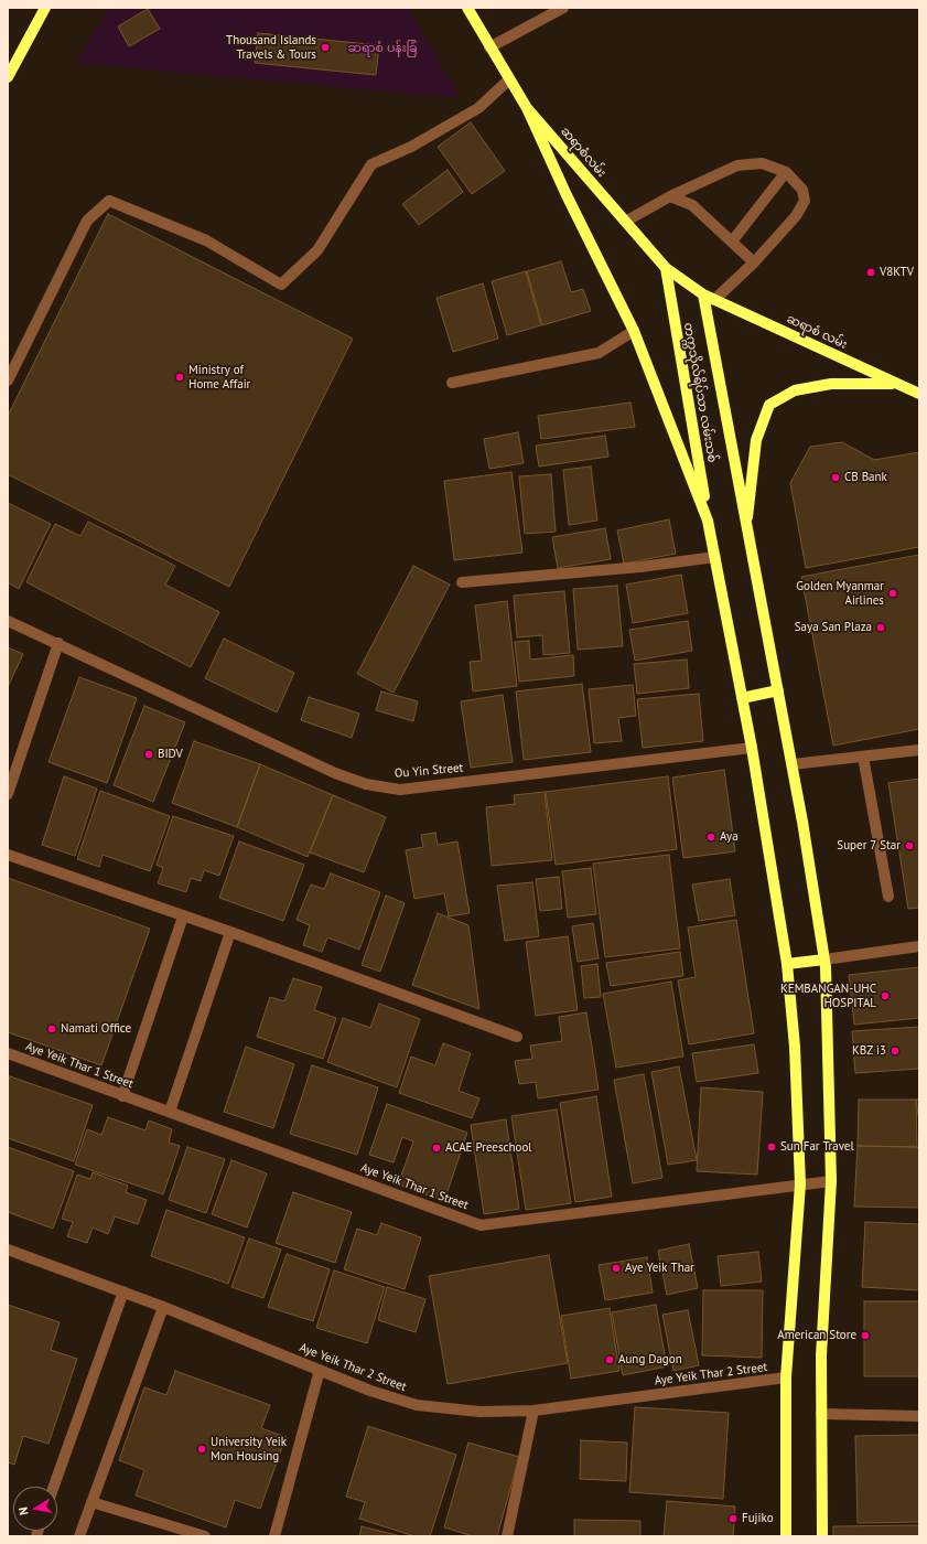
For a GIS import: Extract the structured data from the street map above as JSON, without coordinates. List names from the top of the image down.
{
  "streets": {
    "main road": ["ဆရာစံလမ်း", "ဆရာစံ လမ်း", "တက္ကသိုလ်ရိပ်သာ လမ်းသစ်"],
    "street": ["Ou Yin Street", "Aye Yeik Thar 1 Street", "Aye Yeik Thar 2 Street"]
  },
  "crossings": [
    ["ဆရာစံလမ်း", "ဆရာစံ လမ်း"],
    ["ဆရာစံလမ်း", "တက္ကသိုလ်ရိပ်သာ လမ်းသစ်"]
  ],
  "parks": ["ဆရာစံ ပန်းခြံ"],
  "places": [
    "Thousand Islands Travels & Tours",
    "V8KTV",
    "Ministry of Home Affair",
    "CB Bank",
    "Golden Myanmar Airlines",
    "Saya San Plaza",
    "BIDV",
    "Aya",
    "Super 7 Star",
    "KEMBANGAN-UHC HOSPITAL",
    "Namati Office",
    "KBZ i3",
    "Sun Far Travel",
    "ACAE Preeschool",
    "Aye Yeik Thar",
    "American Store",
    "Aung Dagon",
    "University Yeik Mon Housing",
    "Fujiko"
  ],
  "north": "left"
}
